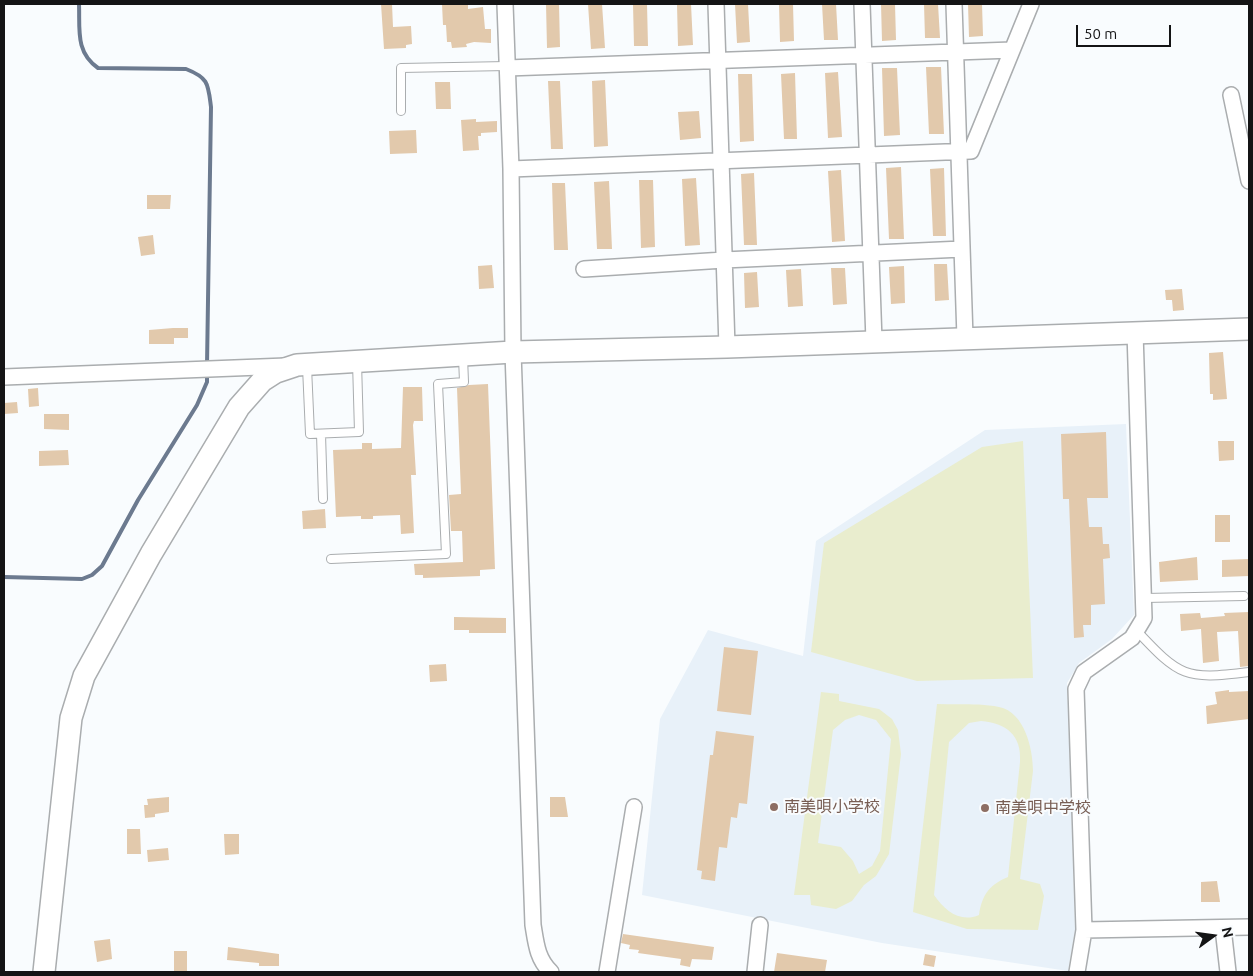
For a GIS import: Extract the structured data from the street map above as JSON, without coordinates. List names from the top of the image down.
{
  "places": ["南美唄小学校", "南美唄中学校"],
  "scale_bar": "50 m",
  "north": "right"
}
